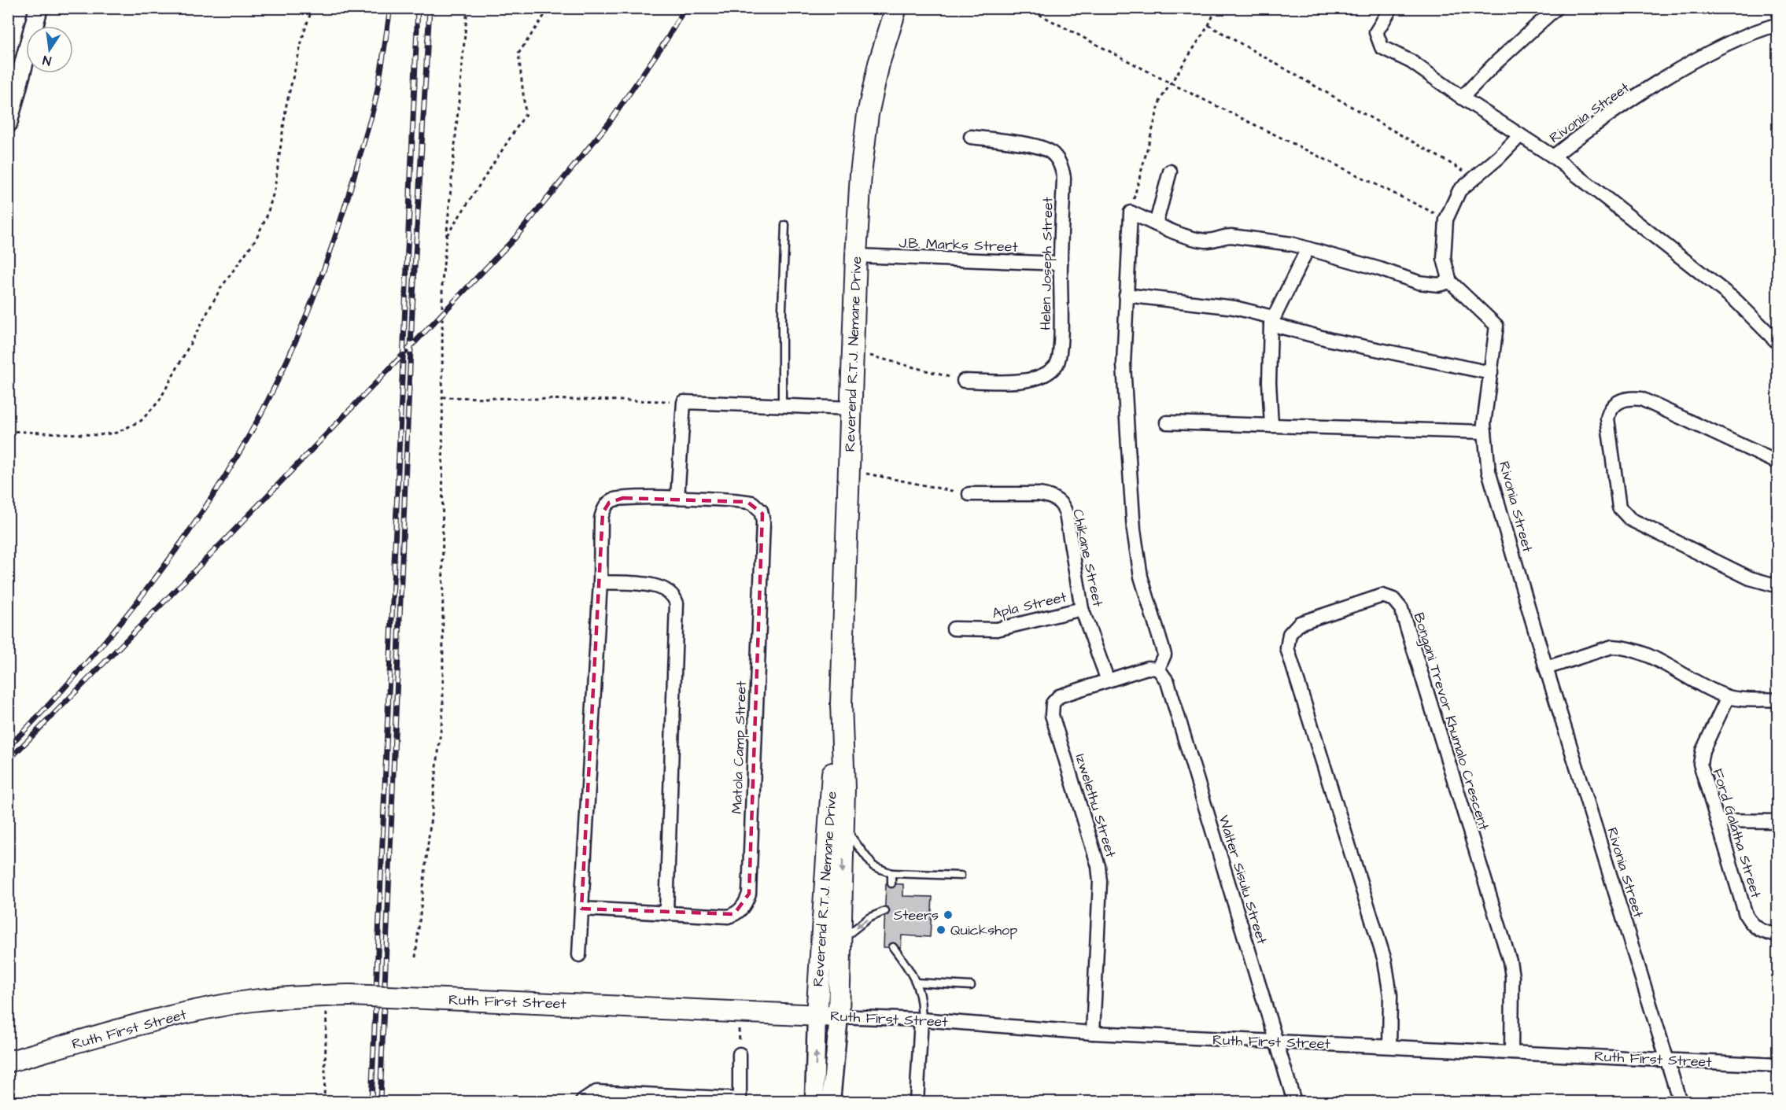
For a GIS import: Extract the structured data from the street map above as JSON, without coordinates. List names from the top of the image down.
{
  "streets": {
    "main road": ["Reverend R.T.J. Nemane Drive", "Ruth First Street"],
    "street": [
      "Rivonia Street",
      "J.B. Marks Street",
      "Helen Joseph Street",
      "Chikane Street",
      "Apla Street",
      "Bongani Trevor Khumalo Crescent",
      "Matola Camp Street",
      "Izwelethu Street",
      "Ford Galatha Street",
      "Walter Sisulu Street"
    ]
  },
  "crossings": [
    ["Rivonia Street", "Ruth First Street"],
    ["J.B. Marks Street", "Helen Joseph Street"],
    ["J.B. Marks Street", "Reverend R.T.J. Nemane Drive"],
    ["Reverend R.T.J. Nemane Drive", "Ruth First Street"],
    ["Chikane Street", "Apla Street"],
    ["Chikane Street", "Izwelethu Street"],
    ["Bongani Trevor Khumalo Crescent", "Ruth First Street"],
    ["Izwelethu Street", "Walter Sisulu Street"],
    ["Izwelethu Street", "Ruth First Street"],
    ["Walter Sisulu Street", "Ruth First Street"]
  ],
  "places": ["Steers", "Quickshop"],
  "north": "bottom"
}
